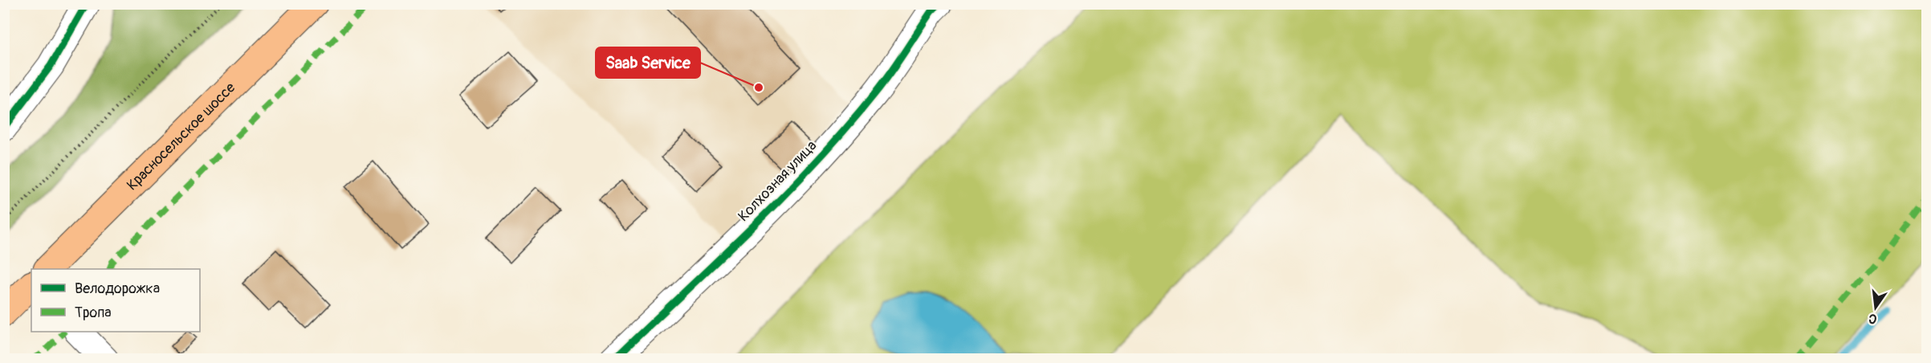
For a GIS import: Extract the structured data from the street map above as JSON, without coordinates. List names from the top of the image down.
{
  "streets": {
    "highway": ["Красносельское шоссе"],
    "street": ["Колхозная улица"]
  },
  "places": ["Saab Service"],
  "legend": ["Велодорожка", "Тропа"],
  "north": "bottom"
}
